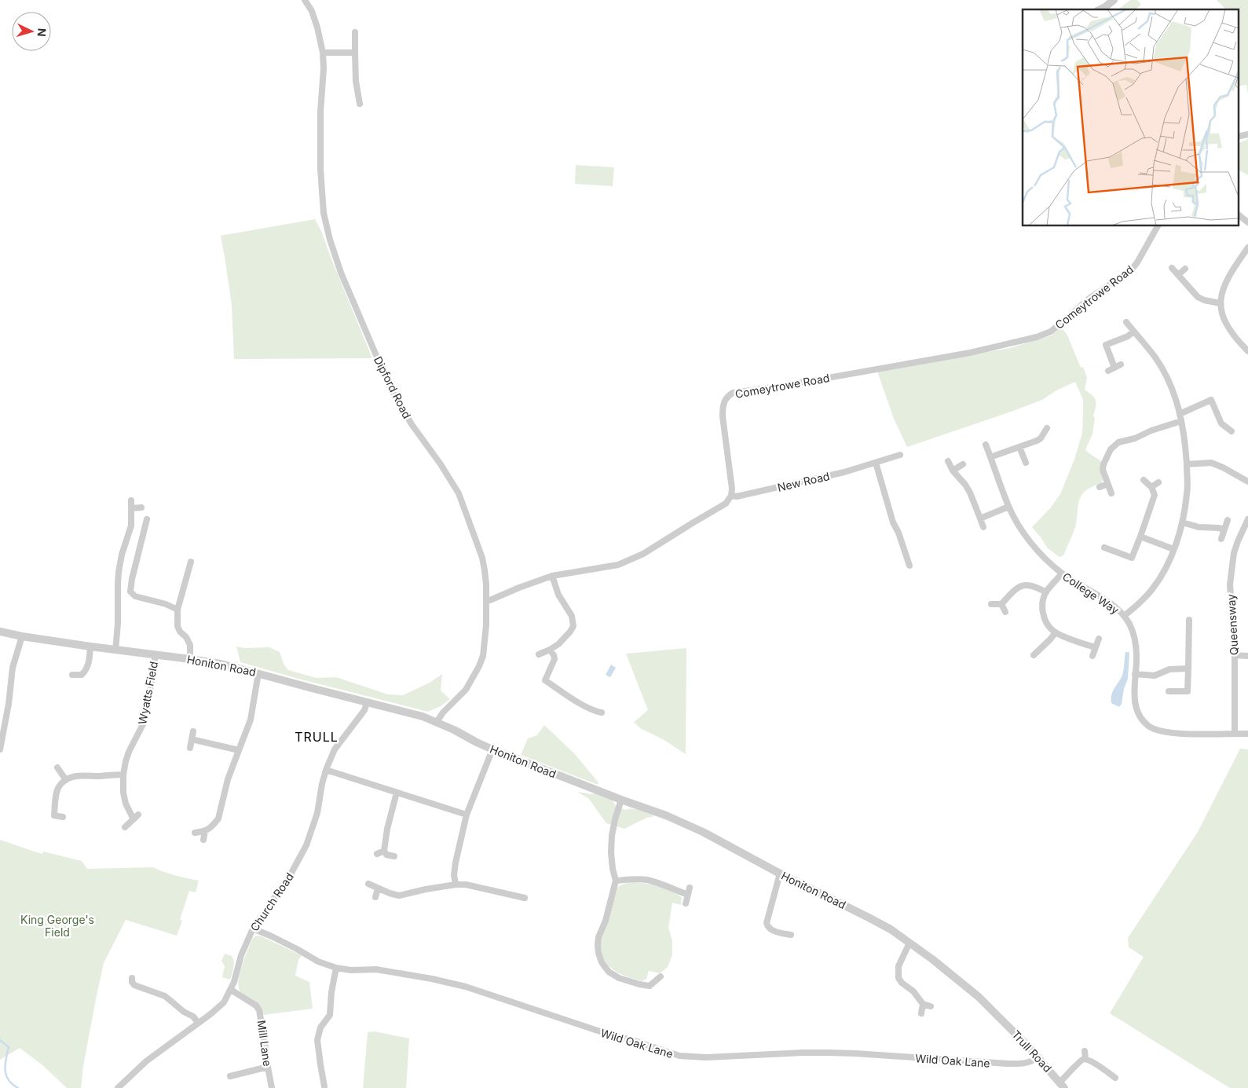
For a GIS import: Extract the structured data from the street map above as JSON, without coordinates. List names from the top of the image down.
{
  "streets": {
    "street": [
      "Comeytrowe Road",
      "Dipford Road",
      "New Road",
      "College Way",
      "Queensway",
      "Honiton Road",
      "Wyatts Field",
      "Church Road",
      "Mill Lane",
      "Wild Oak Lane",
      "Trull Road"
    ]
  },
  "crossings": [
    ["Comeytrowe Road", "New Road"],
    ["Dipford Road", "Honiton Road"],
    ["College Way", "Queensway"],
    ["Honiton Road", "Wyatts Field"],
    ["Honiton Road", "Church Road"],
    ["Honiton Road", "Trull Road"],
    ["Church Road", "Mill Lane"],
    ["Church Road", "Wild Oak Lane"],
    ["Wild Oak Lane", "Trull Road"]
  ],
  "districts": ["TRULL"],
  "parks": ["King George's Field"],
  "north": "right"
}
